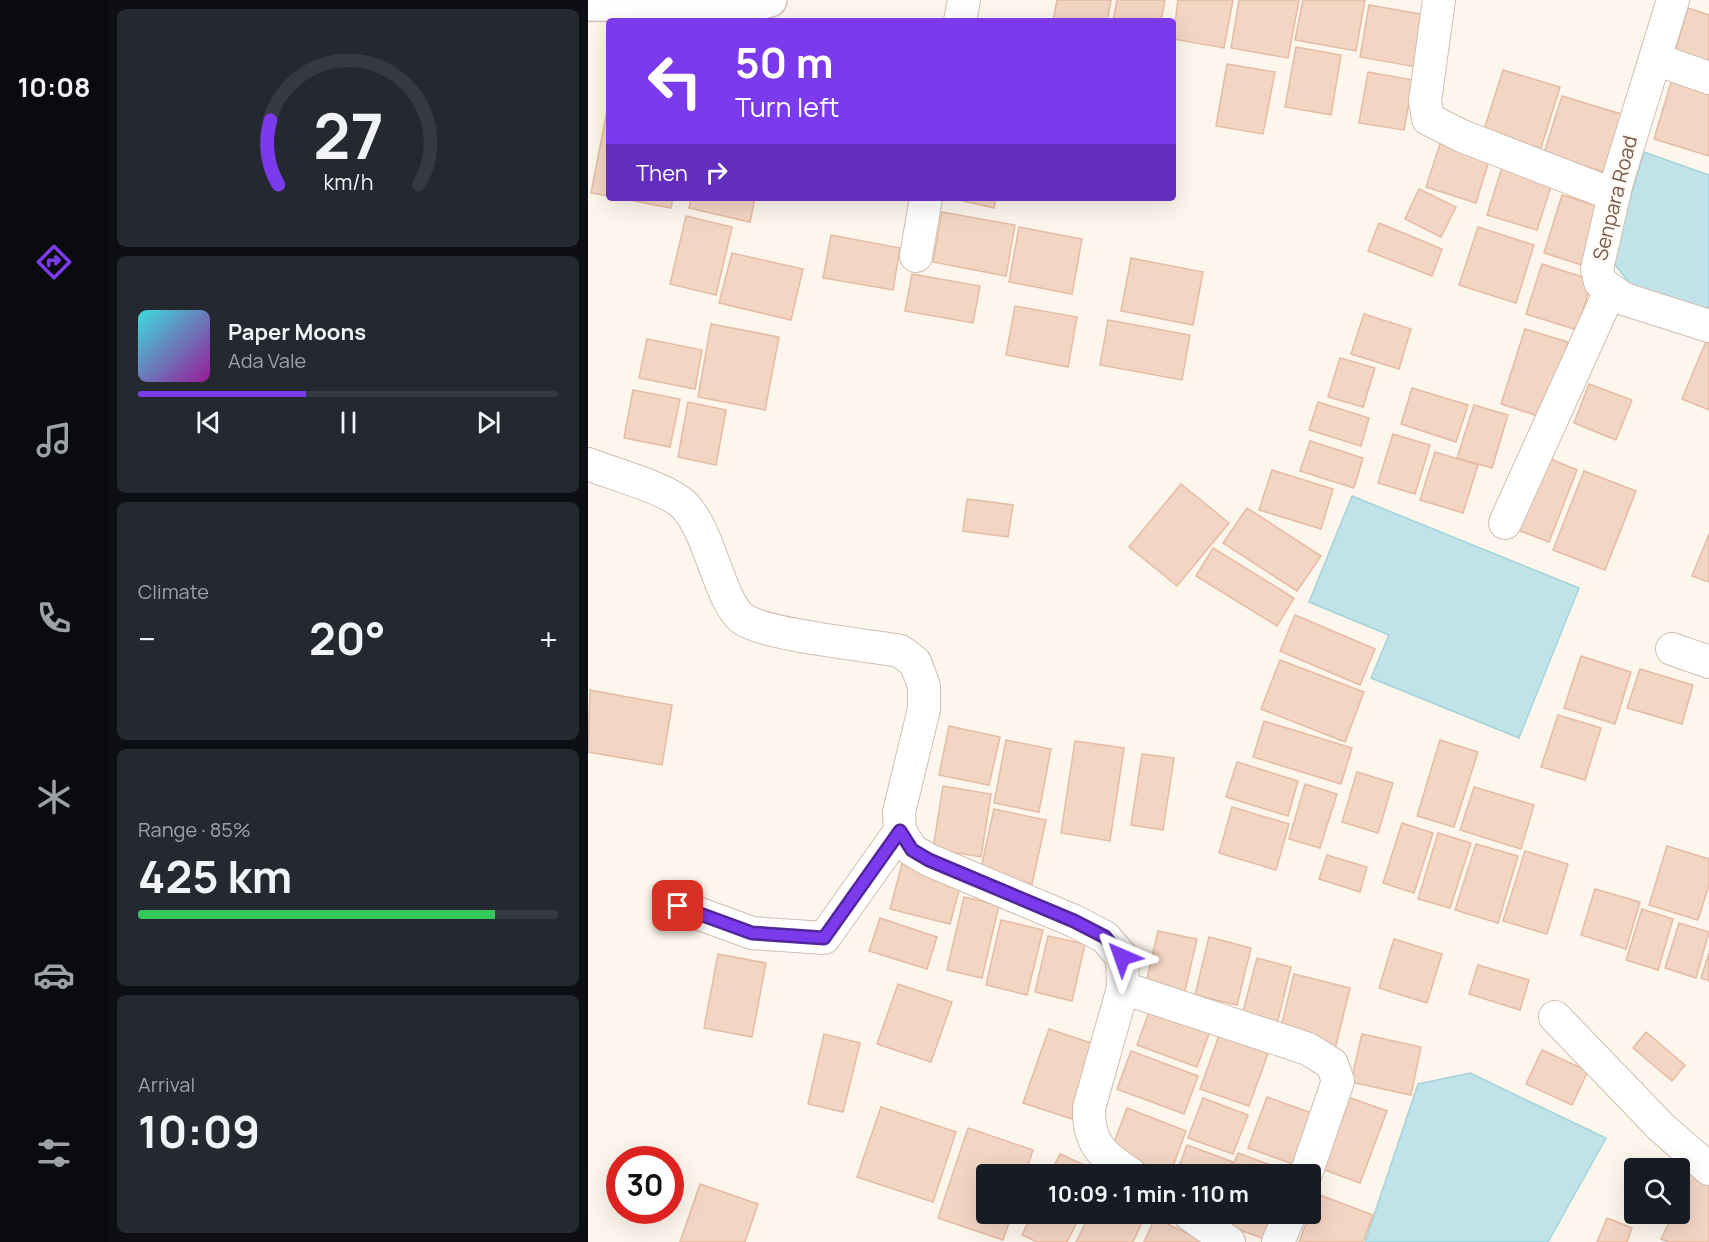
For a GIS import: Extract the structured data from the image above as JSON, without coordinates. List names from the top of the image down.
{
  "streets": {
    "street": ["Senpara Road"]
  },
  "page": {
    "tabs": "10:08",
    "turn": ["50 m", "Turn left"],
    "then": "Then",
    "song": ["Paper Moons", "Ada Vale"],
    "tile": [
      "Climate",
      ["Range · 85%", "425 km"],
      ["Arrival", "10:09"]
    ],
    "heat": ["−", "20°", "+"],
    "limit": "30",
    "trip": "10:09 · 1 min · 110 m",
    "gauge": ["27", "km/h"]
  }
}
